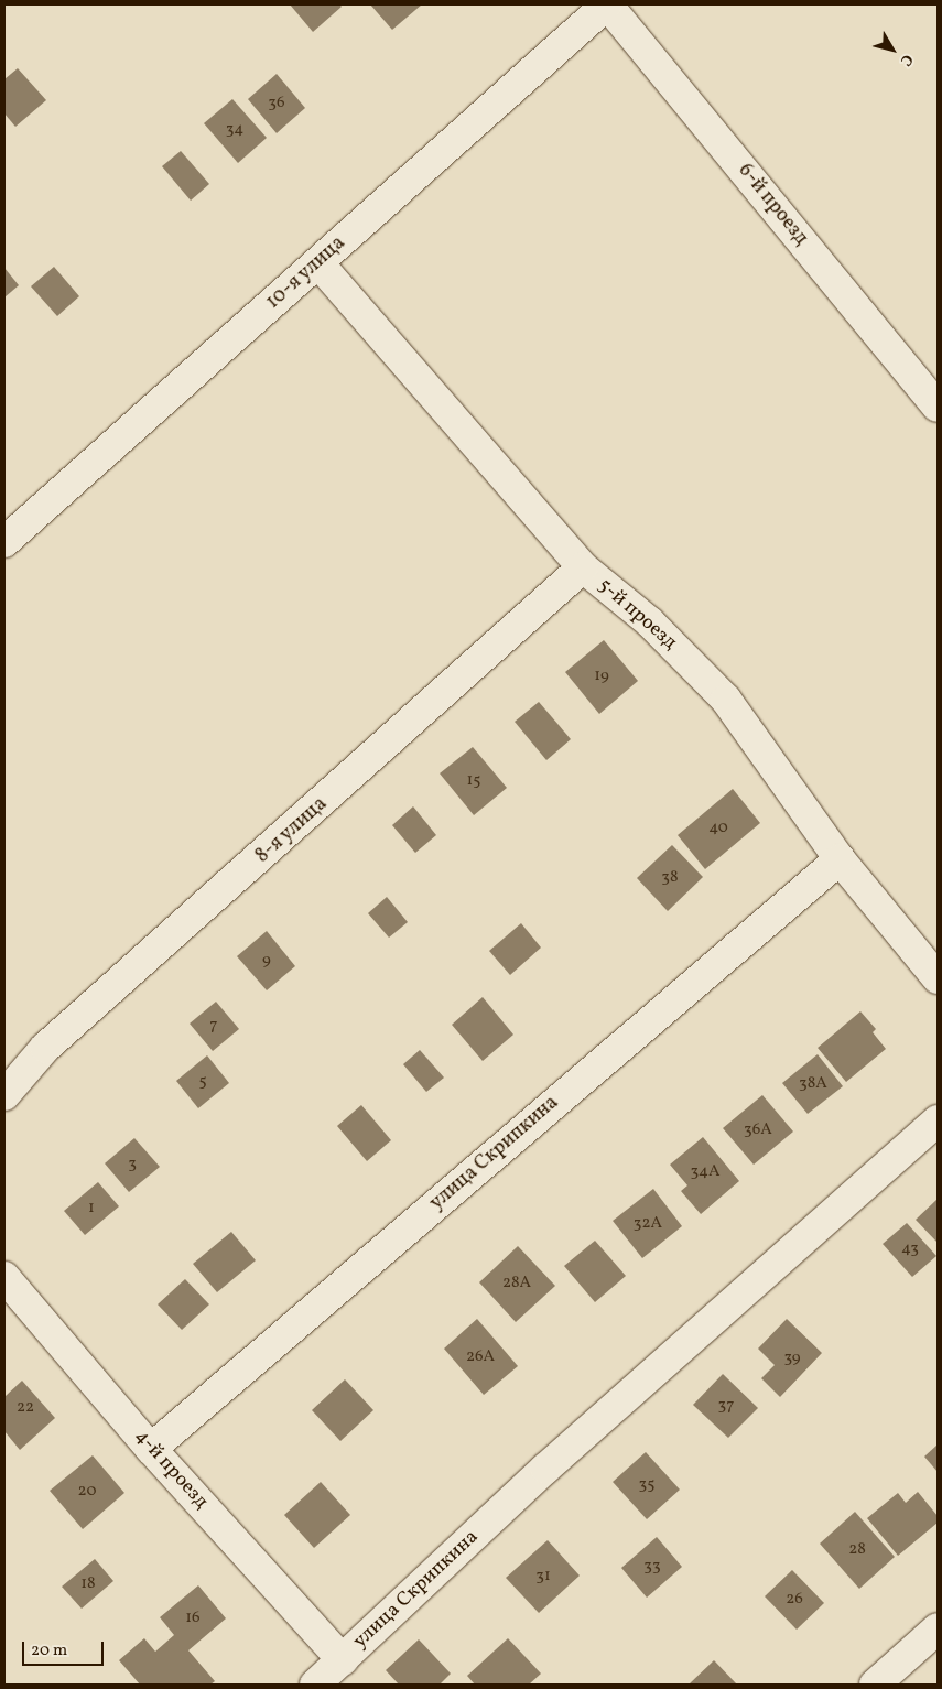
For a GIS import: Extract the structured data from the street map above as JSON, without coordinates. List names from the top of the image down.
{
  "streets": {
    "street": [
      "6-й проезд",
      "10-я улица",
      "5-й проезд",
      "8-я улица",
      "улица Скрипкина",
      "4-й проезд"
    ]
  },
  "crossings": [
    ["6-й проезд", "10-я улица"],
    ["10-я улица", "5-й проезд"],
    ["5-й проезд", "8-я улица"],
    ["5-й проезд", "улица Скрипкина"],
    ["улица Скрипкина", "4-й проезд"]
  ],
  "house_numbers": [
    "36",
    "34",
    "19",
    "15",
    "40",
    "38",
    "9",
    "7",
    "5",
    "38А",
    "36А",
    "3",
    "34А",
    "1",
    "32А",
    "43",
    "28А",
    "26А",
    "39",
    "37",
    "22",
    "35",
    "20",
    "28",
    "33",
    "31",
    "18",
    "26",
    "16"
  ],
  "scale_bar": "20 m",
  "north": "bottom right"
}
